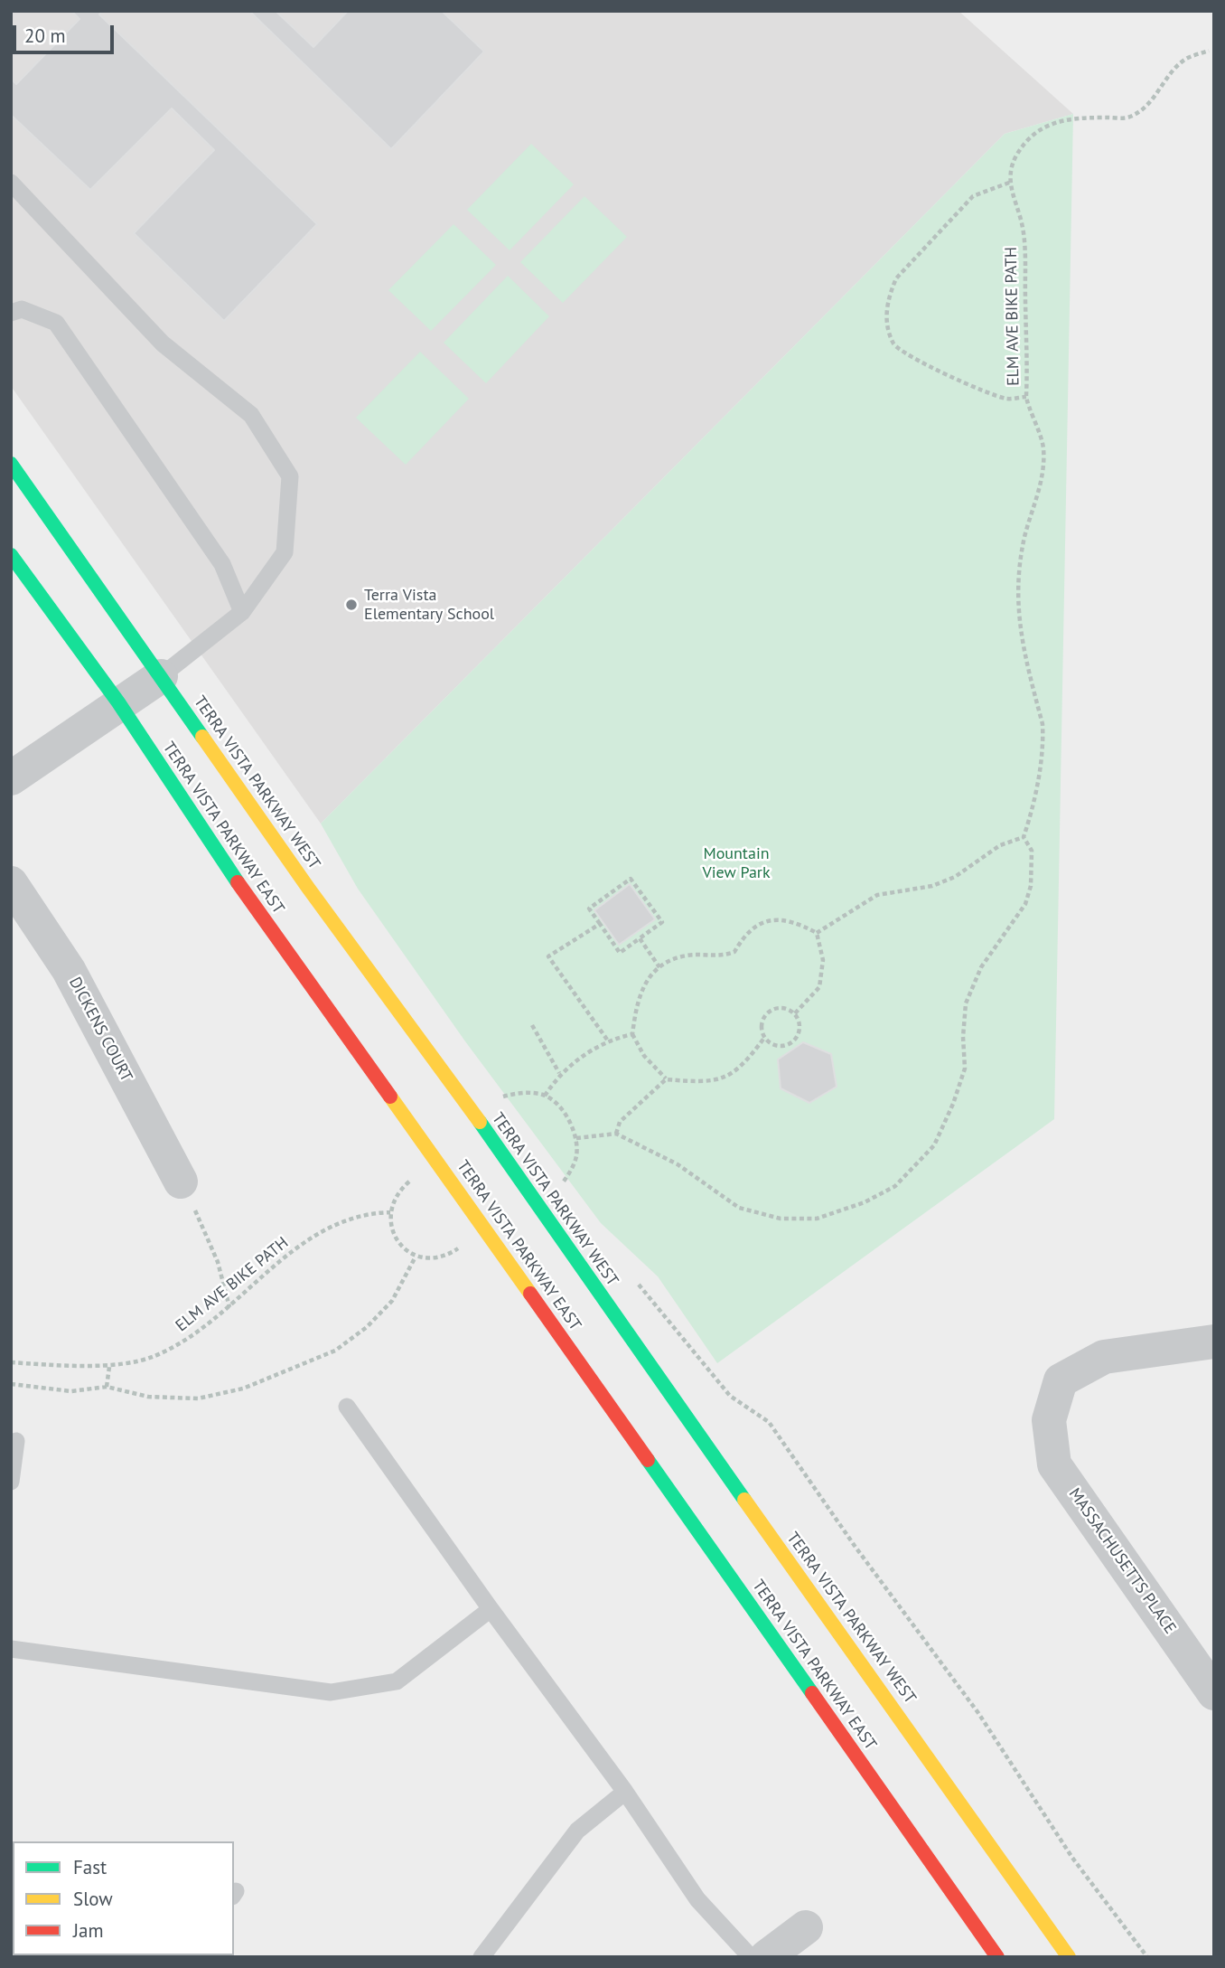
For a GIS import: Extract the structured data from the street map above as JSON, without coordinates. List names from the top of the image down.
{
  "streets": {
    "street": [
      "TERRA VISTA PARKWAY WEST",
      "TERRA VISTA PARKWAY EAST",
      "DICKENS COURT",
      "MASSACHUSETTS PLACE"
    ],
    "path": ["ELM AVE BIKE PATH"]
  },
  "parks": ["Mountain View Park"],
  "places": ["Terra Vista Elementary School"],
  "legend": ["Fast", "Slow", "Jam"],
  "scale_bar": "20 m"
}
